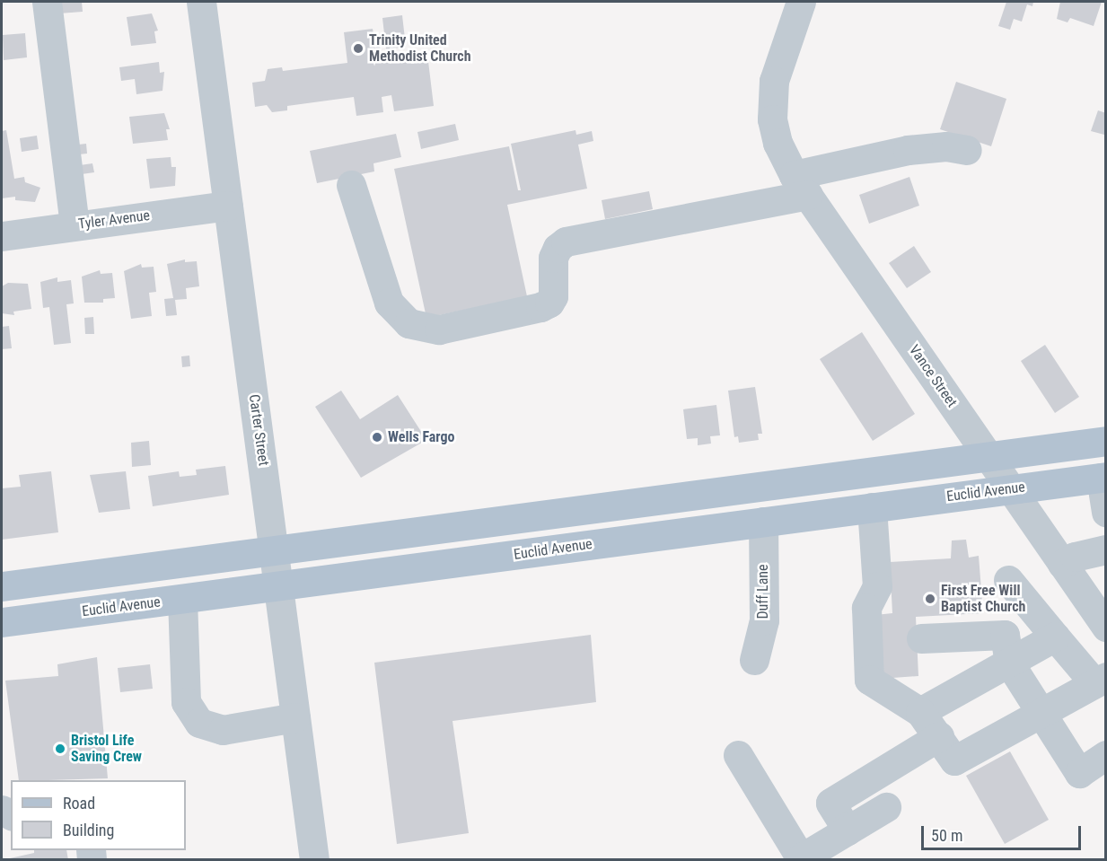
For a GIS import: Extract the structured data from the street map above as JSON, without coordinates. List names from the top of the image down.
{
  "streets": {
    "main road": ["Euclid Avenue"],
    "street": [
      "Tyler Avenue",
      "Vance Street",
      "Carter Street",
      "Duff Lane"
    ]
  },
  "crossings": [
    ["Tyler Avenue", "Carter Street"],
    ["Vance Street", "Euclid Avenue"],
    ["Carter Street", "Euclid Avenue"],
    ["Euclid Avenue", "Duff Lane"]
  ],
  "places": [
    "Trinity United Methodist Church",
    "Wells Fargo",
    "First Free Will Baptist Church",
    "Bristol Life Saving Crew"
  ],
  "legend": ["Road", "Building"],
  "scale_bar": "50 m"
}
